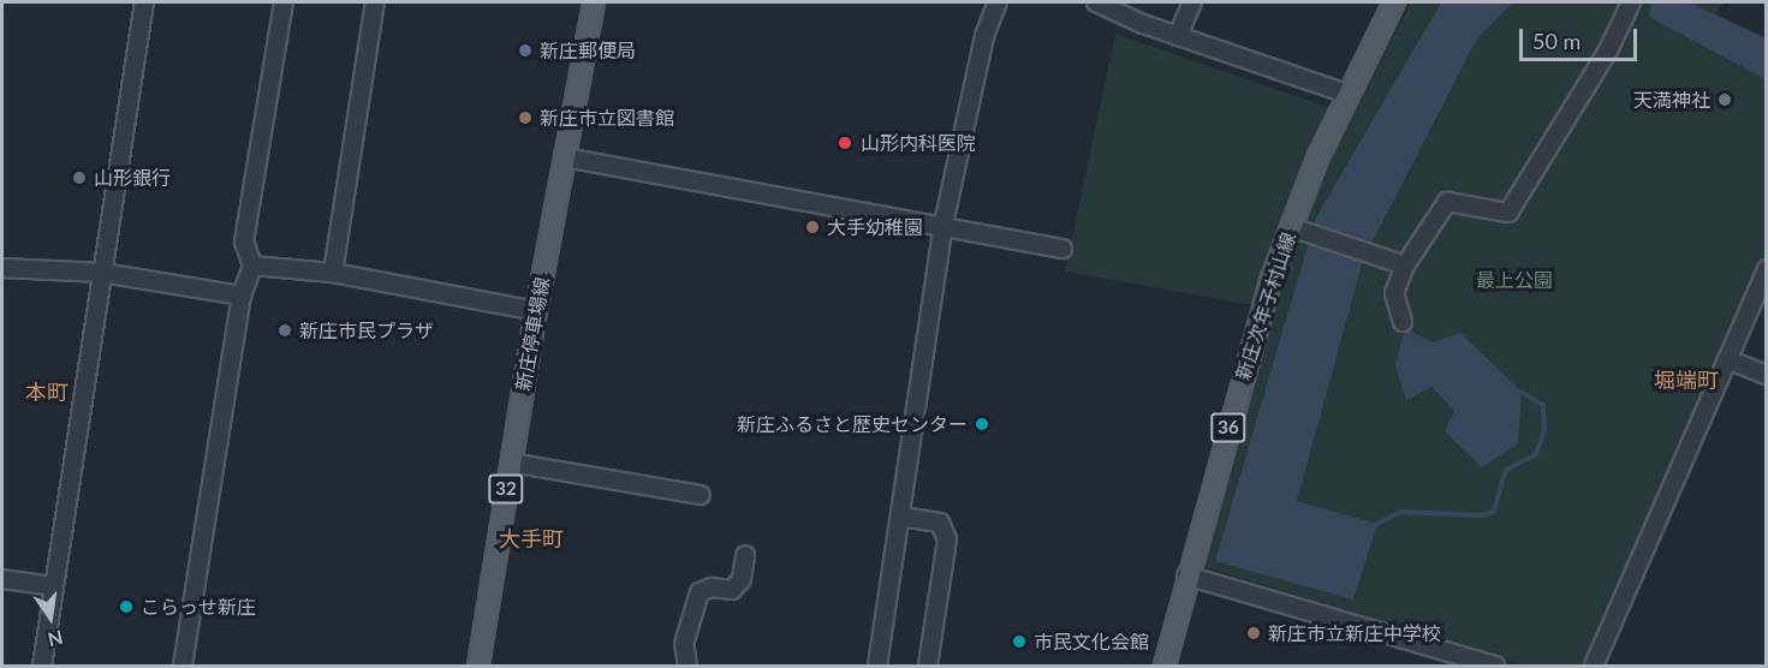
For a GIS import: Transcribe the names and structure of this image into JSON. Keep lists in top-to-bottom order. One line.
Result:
{"streets":{"main road":["新庄次年子村山線","新庄停車場線","36","32"]},"districts":["堀端町","本町","大手町"],"parks":["最上公園"],"places":["新庄郵便局","天満神社","新庄市立図書館","山形内科医院","山形銀行","大手幼稚園","新庄市民プラザ","新庄ふるさと歴史センター","こらっせ新庄","新庄市立新庄中学校","市民文化会館"],"scale_bar":"50 m","north":"bottom"}
